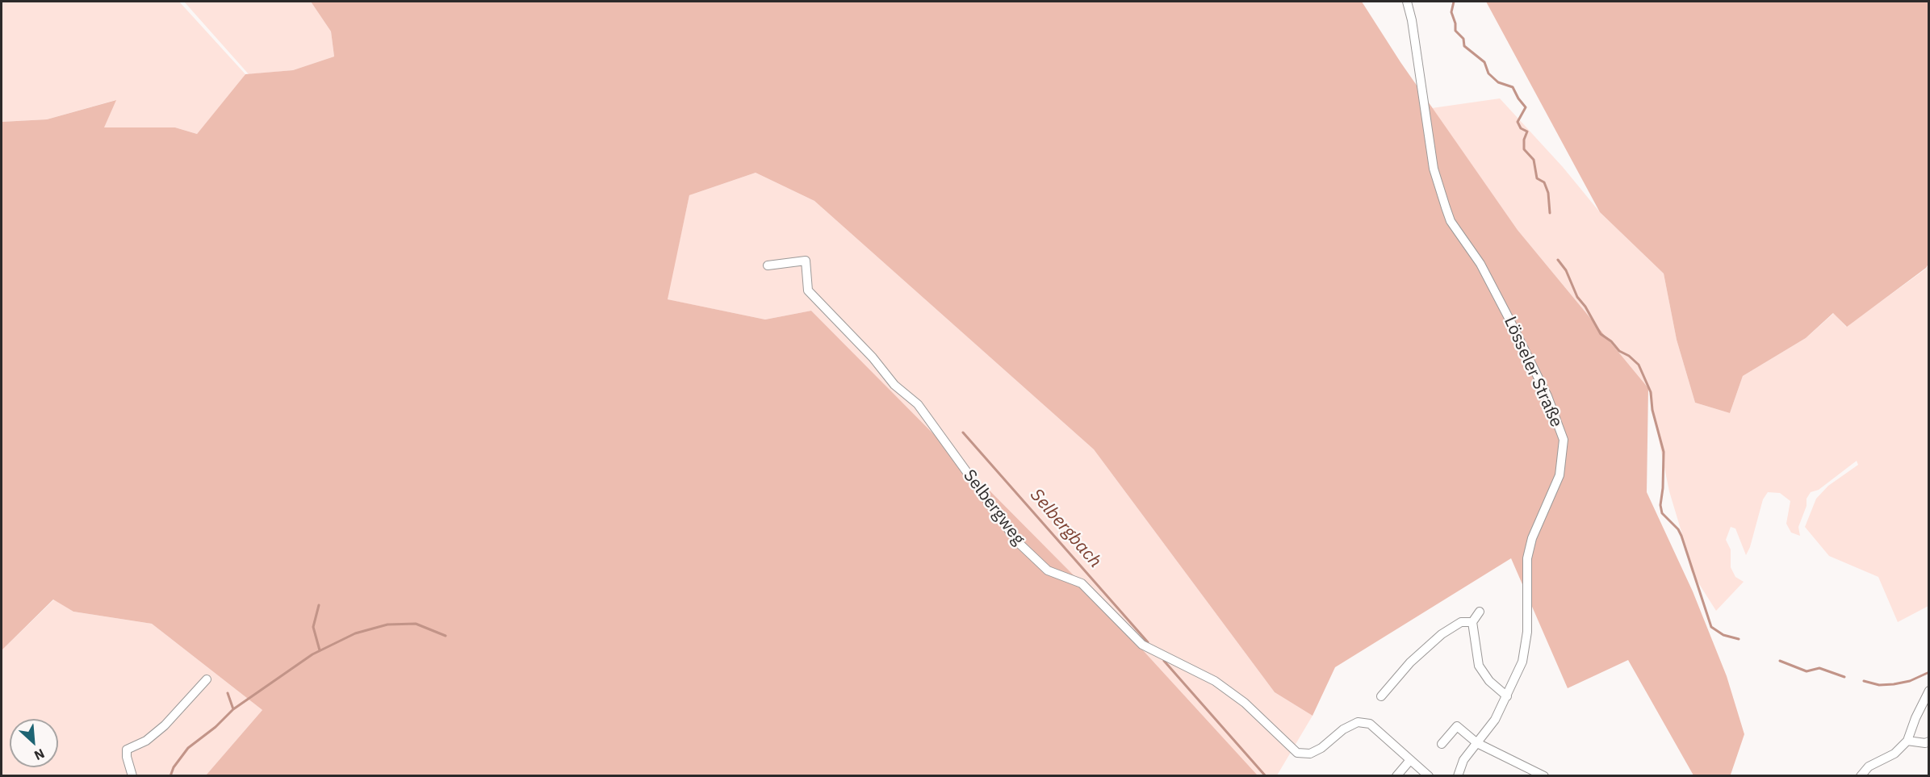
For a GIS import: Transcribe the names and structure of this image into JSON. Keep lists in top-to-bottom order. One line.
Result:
{"streets":{"street":["Lösseler Straße","Selbergweg"]},"water":["Selbergbach"],"north":"bottom right"}
